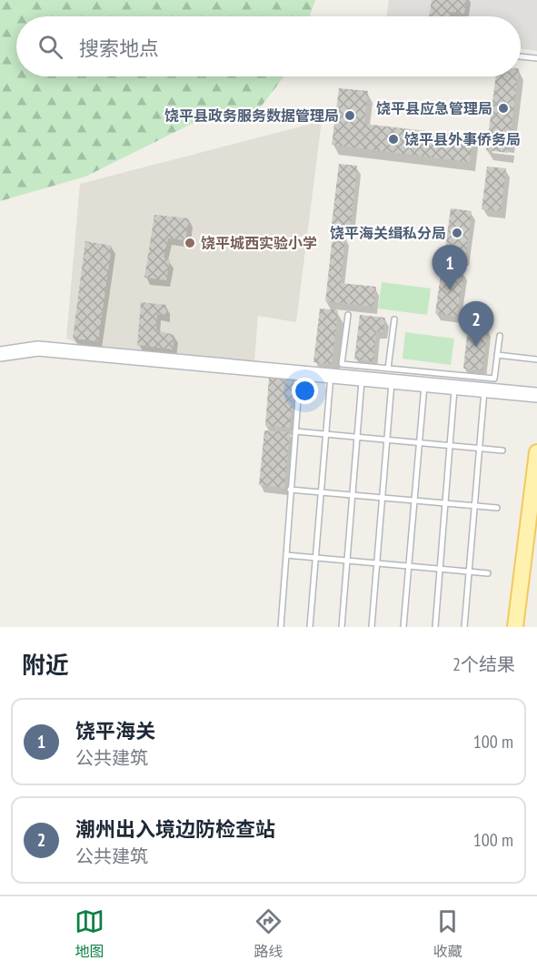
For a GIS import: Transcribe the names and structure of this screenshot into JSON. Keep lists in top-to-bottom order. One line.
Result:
{"places":["饶平县应急管理局","饶平县政务服务数据管理局","饶平县外事侨务局","饶平海关缉私分局","饶平城西实验小学"],"page":{"search":"搜索地点","pins":["1","2"],"heading":["附近","2个结果"],"list":[{"mark":"1","name":"饶平海关","note":"公共建筑","value":"100 m"},{"mark":"2","name":"潮州出入境边防检查站","note":"公共建筑","value":"100 m"}],"nav":["地图","路线","收藏"]}}
